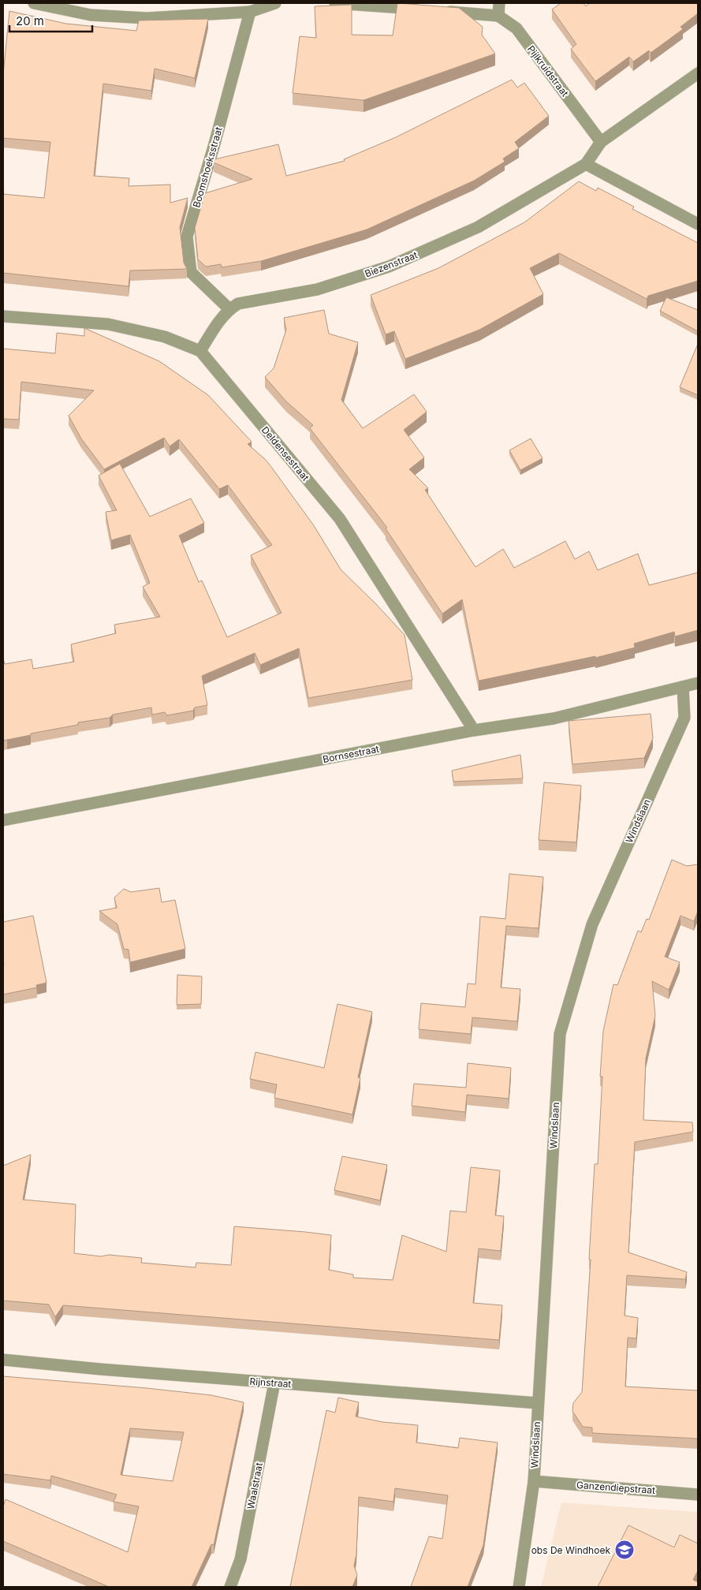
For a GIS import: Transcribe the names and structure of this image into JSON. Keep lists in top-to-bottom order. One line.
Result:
{"streets":{"street":["Pijlkruidstraat","Boomshoeksstraat","Biezenstraat","Deldensestraat","Bornsestraat","Windslaan","Rijnstraat","Waalstraat","Ganzendiepstraat"]},"crossings":[["Pijlkruidstraat","Biezenstraat"],["Boomshoeksstraat","Biezenstraat"],["Deldensestraat","Bornsestraat"],["Bornsestraat","Windslaan"],["Windslaan","Rijnstraat"],["Windslaan","Ganzendiepstraat"],["Rijnstraat","Waalstraat"]],"places":{"school or university":["obs De Windhoek"]},"scale_bar":"20 m"}
